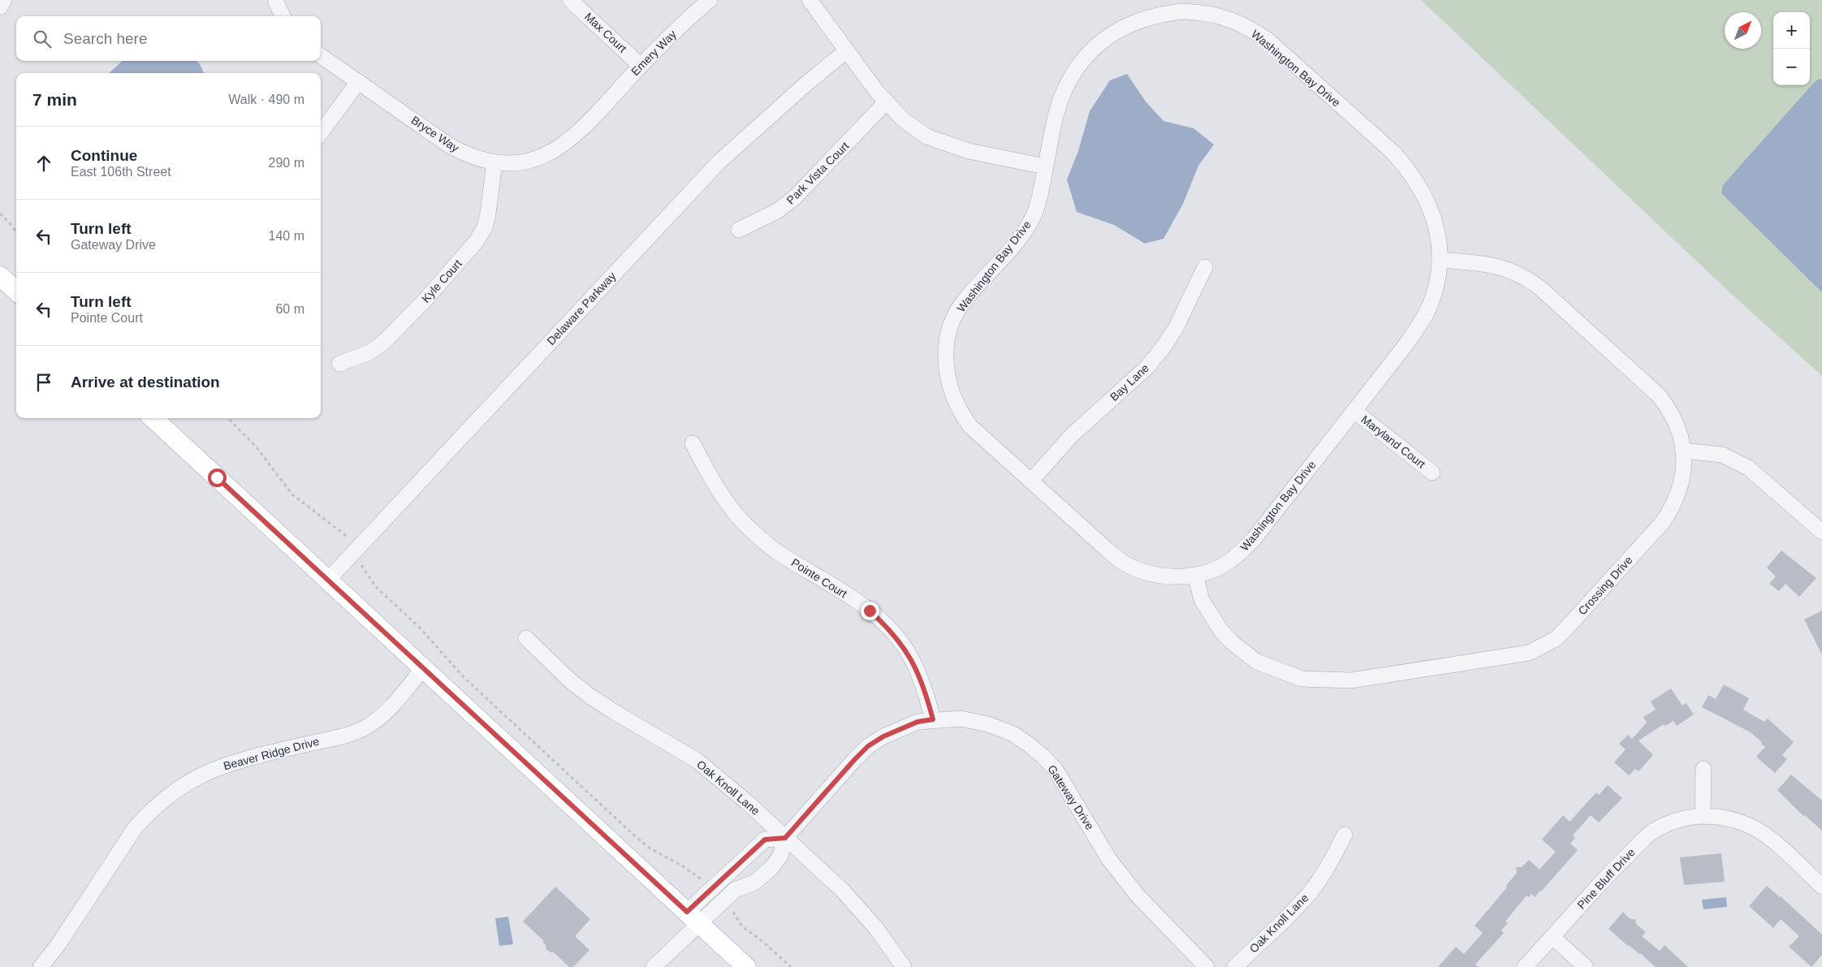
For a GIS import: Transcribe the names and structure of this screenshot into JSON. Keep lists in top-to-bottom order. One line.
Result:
{"streets":{"street":["Max Court","Emery Way","Washington Bay Drive","Bryce Way","Park Vista Court","Kyle Court","Delaware Parkway","Bay Lane","Maryland Court","Pointe Court","Crossing Drive","Beaver Ridge Drive","Oak Knoll Lane","Gateway Drive","Pine Bluff Drive"]},"crossings":[["Max Court","Emery Way"],["Emery Way","Bryce Way"],["Washington Bay Drive","Bay Lane"],["Washington Bay Drive","Maryland Court"],["Washington Bay Drive","Crossing Drive"],["Bryce Way","Kyle Court"],["Pointe Court","Gateway Drive"],["Oak Knoll Lane","Gateway Drive"]],"north":"top right","page":{"map_buttons":["+","−"],"search":"Search here","heading":["7 min","Walk · 490 m"],"list":[["Continue","East 106th Street","290 m"],["Turn left","Gateway Drive","140 m"],["Turn left","Pointe Court","60 m"],"Arrive at destination"]}}
